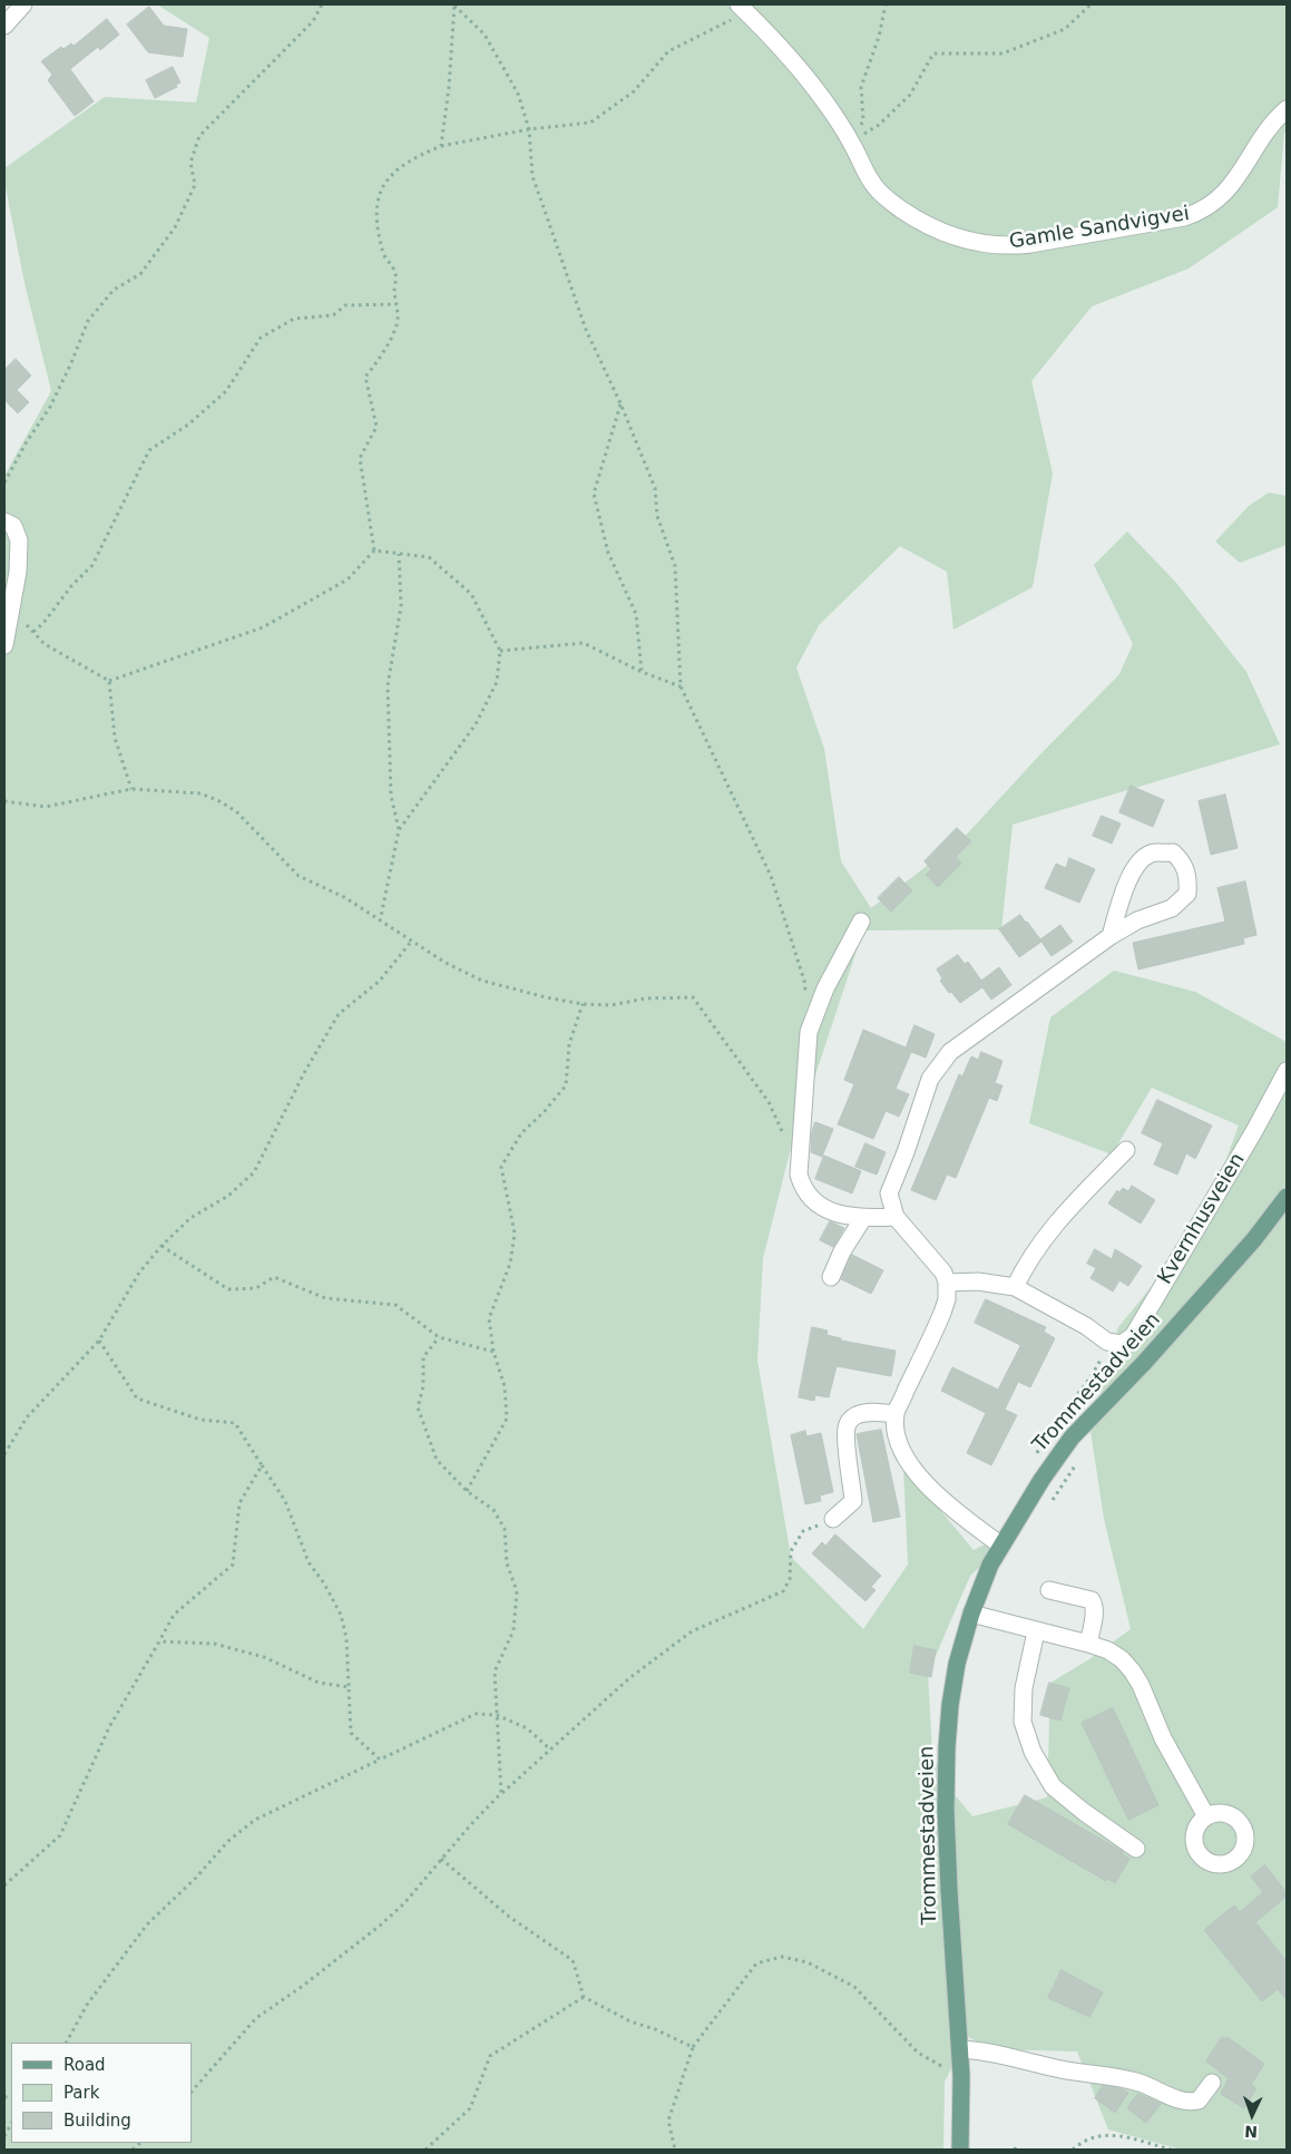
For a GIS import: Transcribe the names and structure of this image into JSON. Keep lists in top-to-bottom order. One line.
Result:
{"streets":{"main road":["Trommestadveien"],"street":["Gamle Sandvigvei","Kvernhusveien"]},"legend":["Road","Park","Building"],"north":"bottom"}
